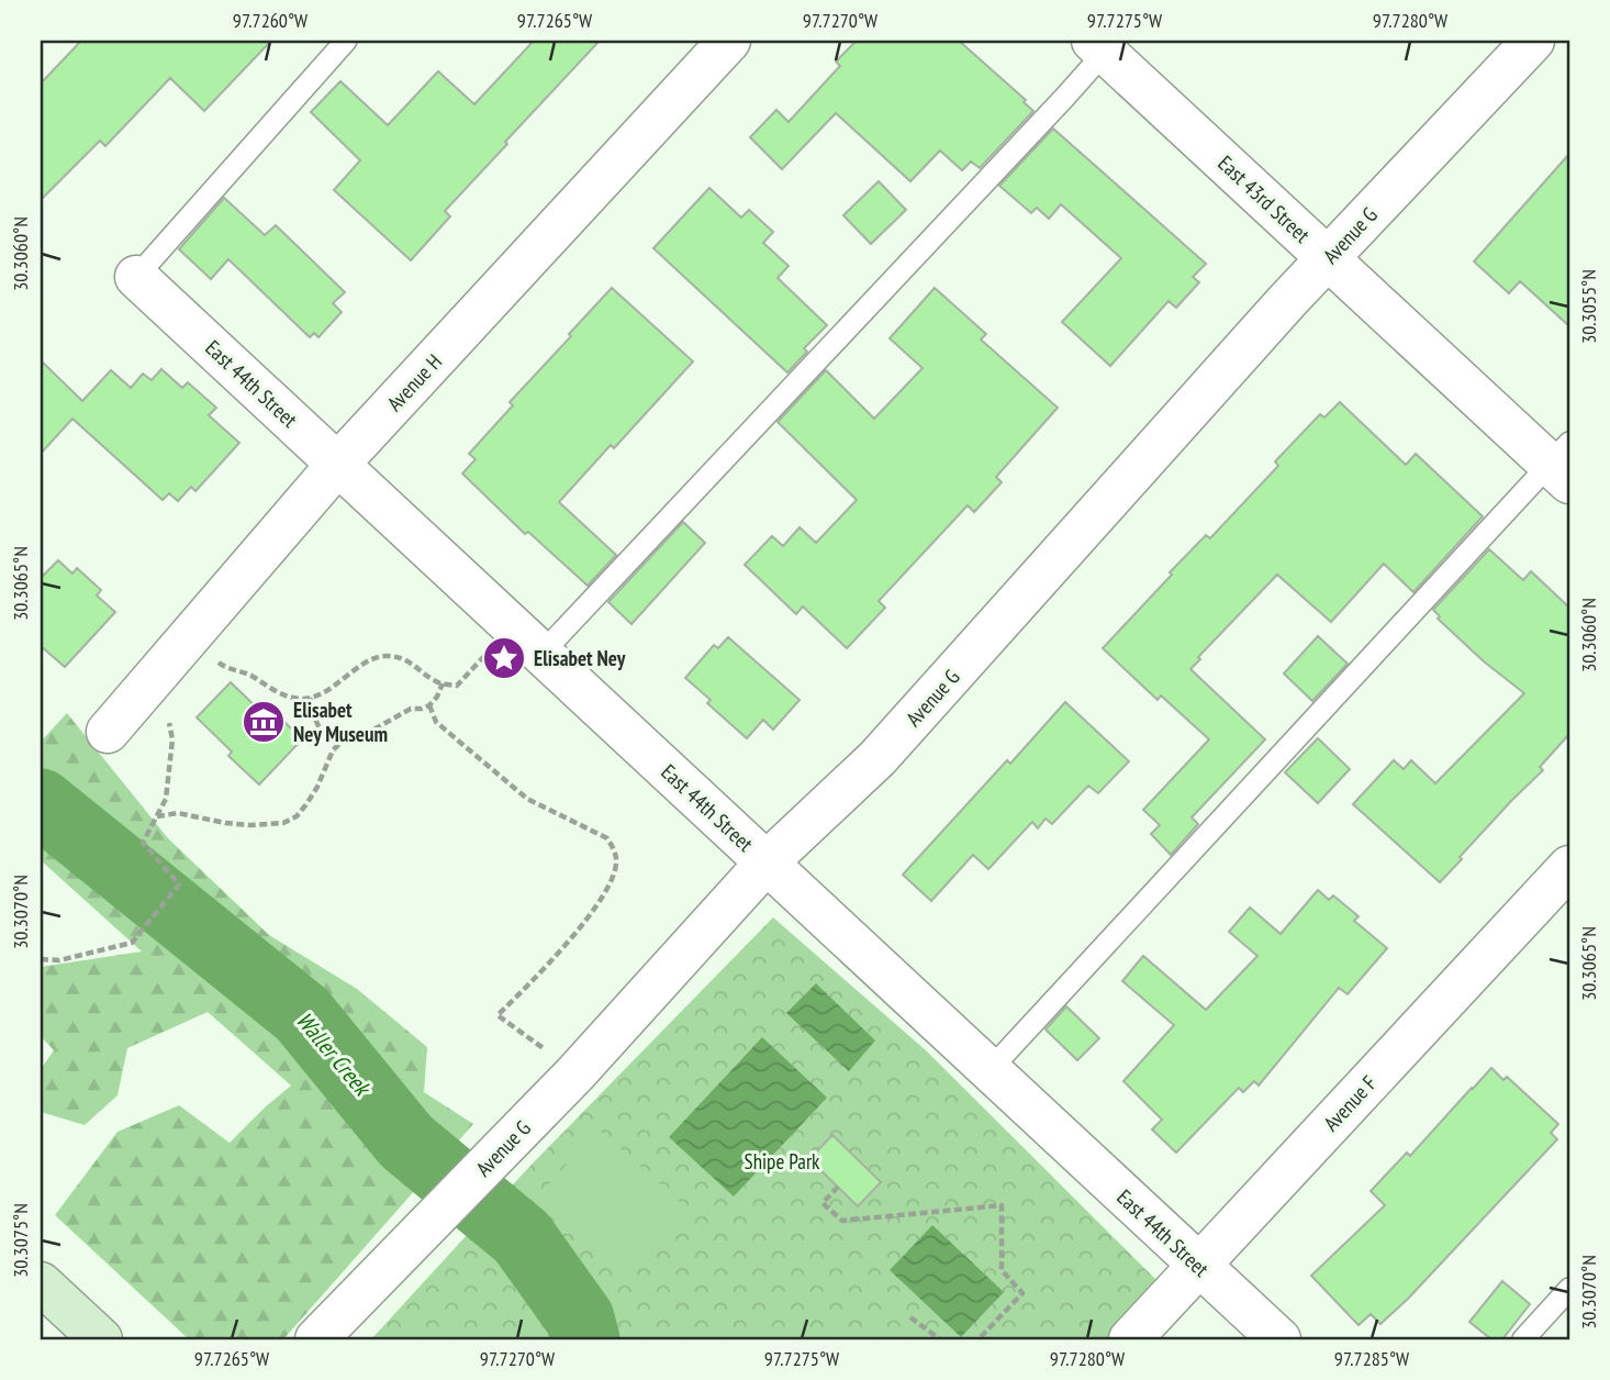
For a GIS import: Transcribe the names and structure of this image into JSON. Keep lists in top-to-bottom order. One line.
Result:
{"streets":{"street":["East 43rd Street","Avenue G","Avenue H","East 44th Street","Avenue F"]},"crossings":[["East 43rd Street","Avenue G"],["Avenue G","East 44th Street"],["Avenue H","East 44th Street"],["East 44th Street","Avenue F"]],"water":["Waller Creek"],"parks":["Shipe Park"],"places":{"place":["Elisabet Ney"],"museum":["Elisabet Ney Museum"]},"coordinates":["97.7260°W","97.7265°W","97.7270°W","97.7275°W","97.7280°W","30.3060°N","30.3055°N","30.3065°N","30.3070°N","30.3075°N","97.7285°W"]}
